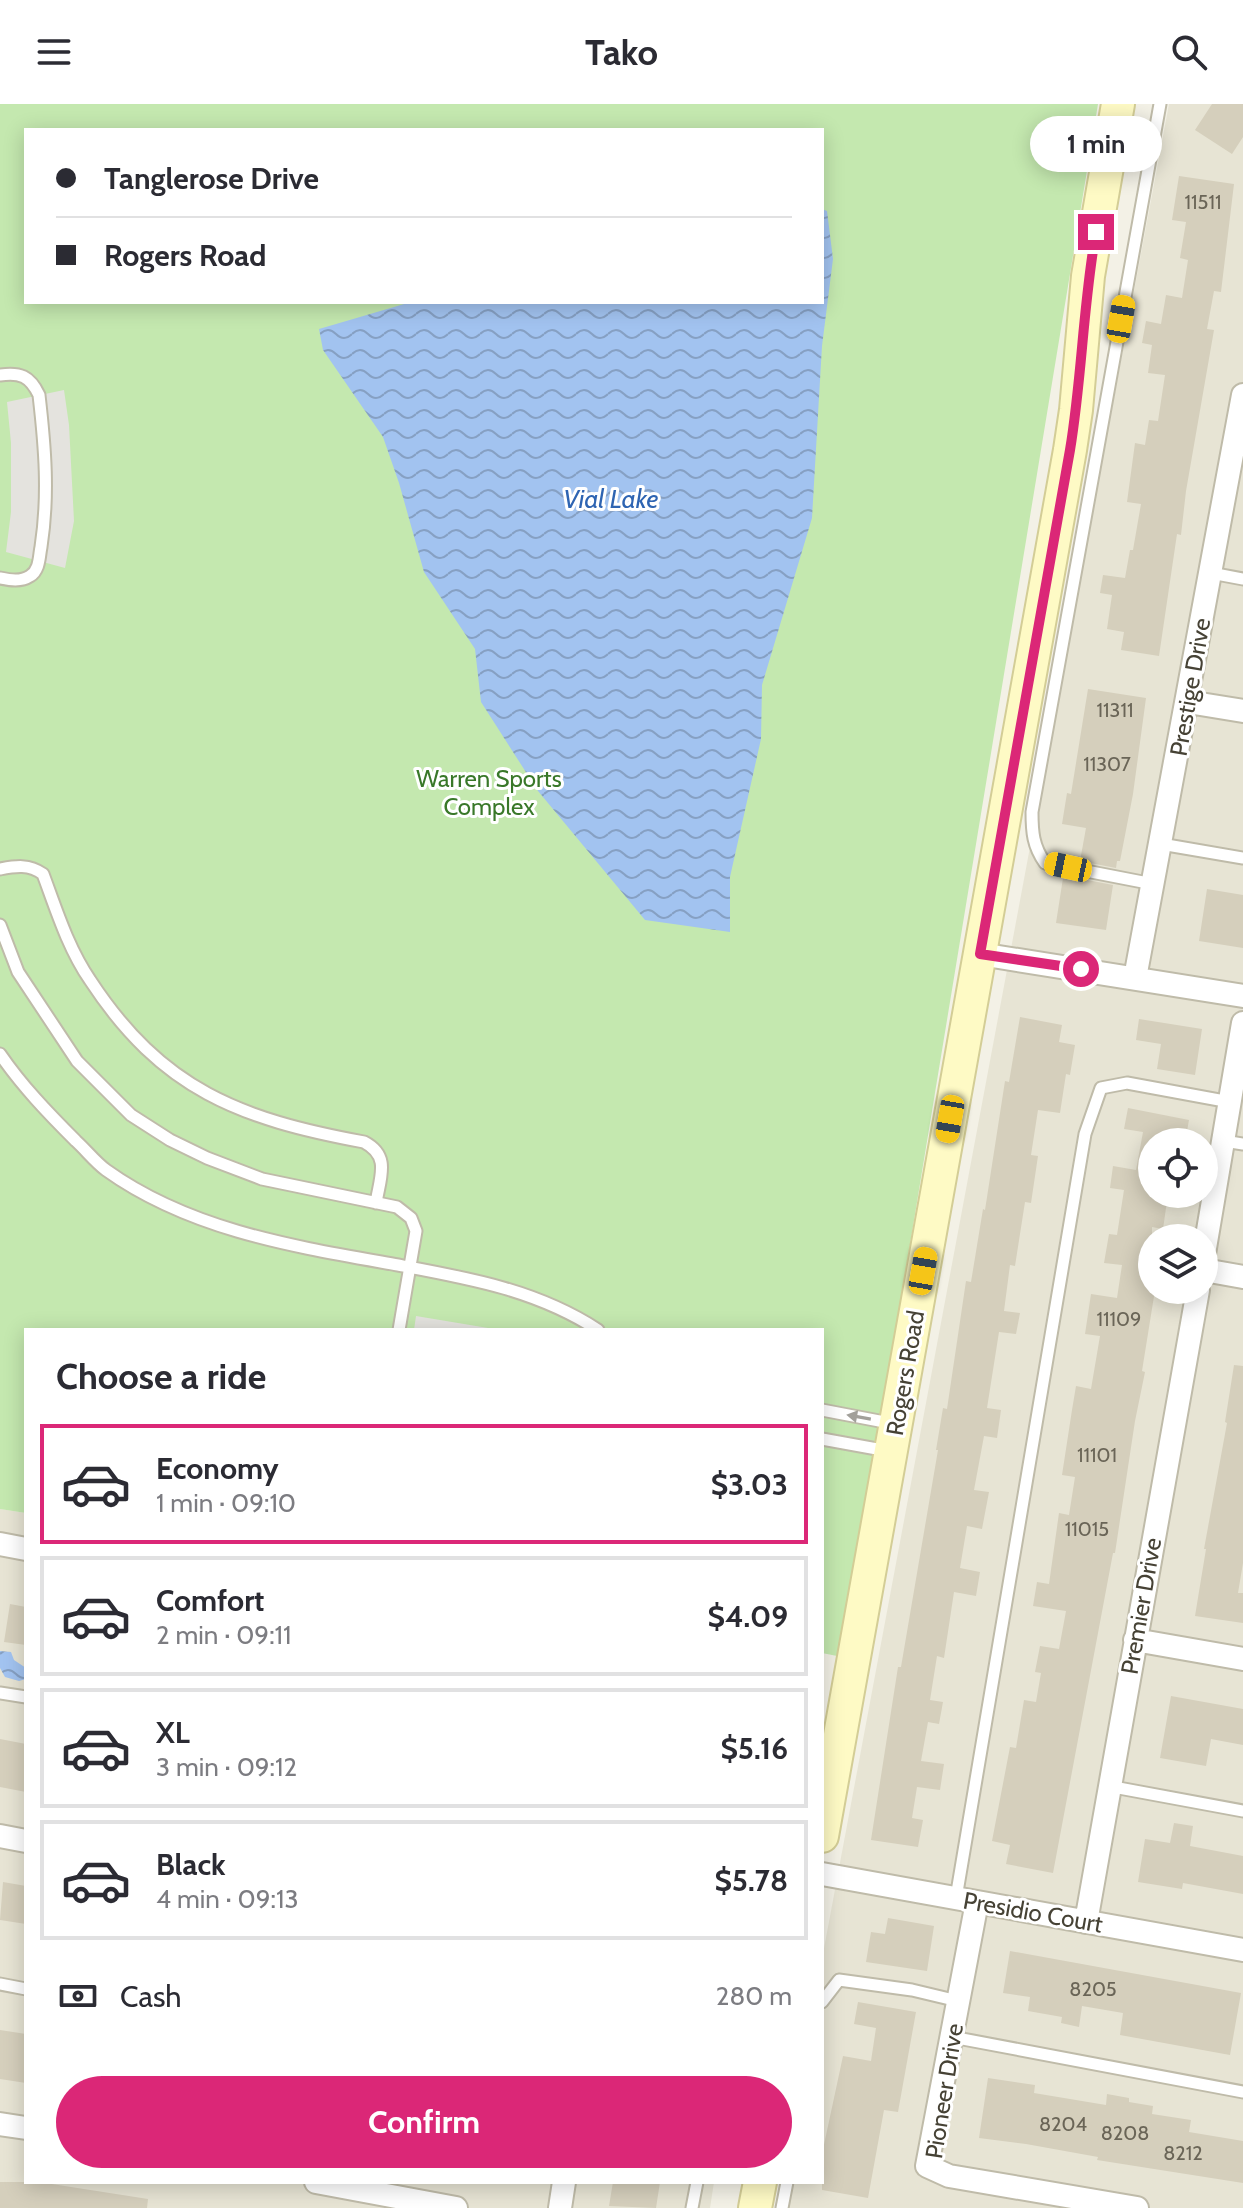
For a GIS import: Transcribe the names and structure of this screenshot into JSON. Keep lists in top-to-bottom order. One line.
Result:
{"streets":{"street":["Prestige Drive","Rogers Road","Premier Drive","Presidio Court","Pioneer Drive"]},"crossings":[["Premier Drive","Presidio Court"],["Presidio Court","Pioneer Drive"]],"water":["Vial Lake"],"parks":["Warren Sports Complex"],"house_numbers":["11511","11311","11307","11109","11101","11015","8205","8204","8208","8212"],"page":{"header":"Tako","bubble":"1 min","banner":["Tanglerose Drive","Rogers Road"],"heading":"Choose a ride","list":[{"name":"Economy","note":"1 min · 09:10","value":"$3.03"},{"name":"Comfort","note":"2 min · 09:11","value":"$4.09"},{"name":"XL","note":"3 min · 09:12","value":"$5.16"},{"name":"Black","note":"4 min · 09:13","value":"$5.78"}],"pay":["Cash","280 m"],"buttons":"Confirm"}}
